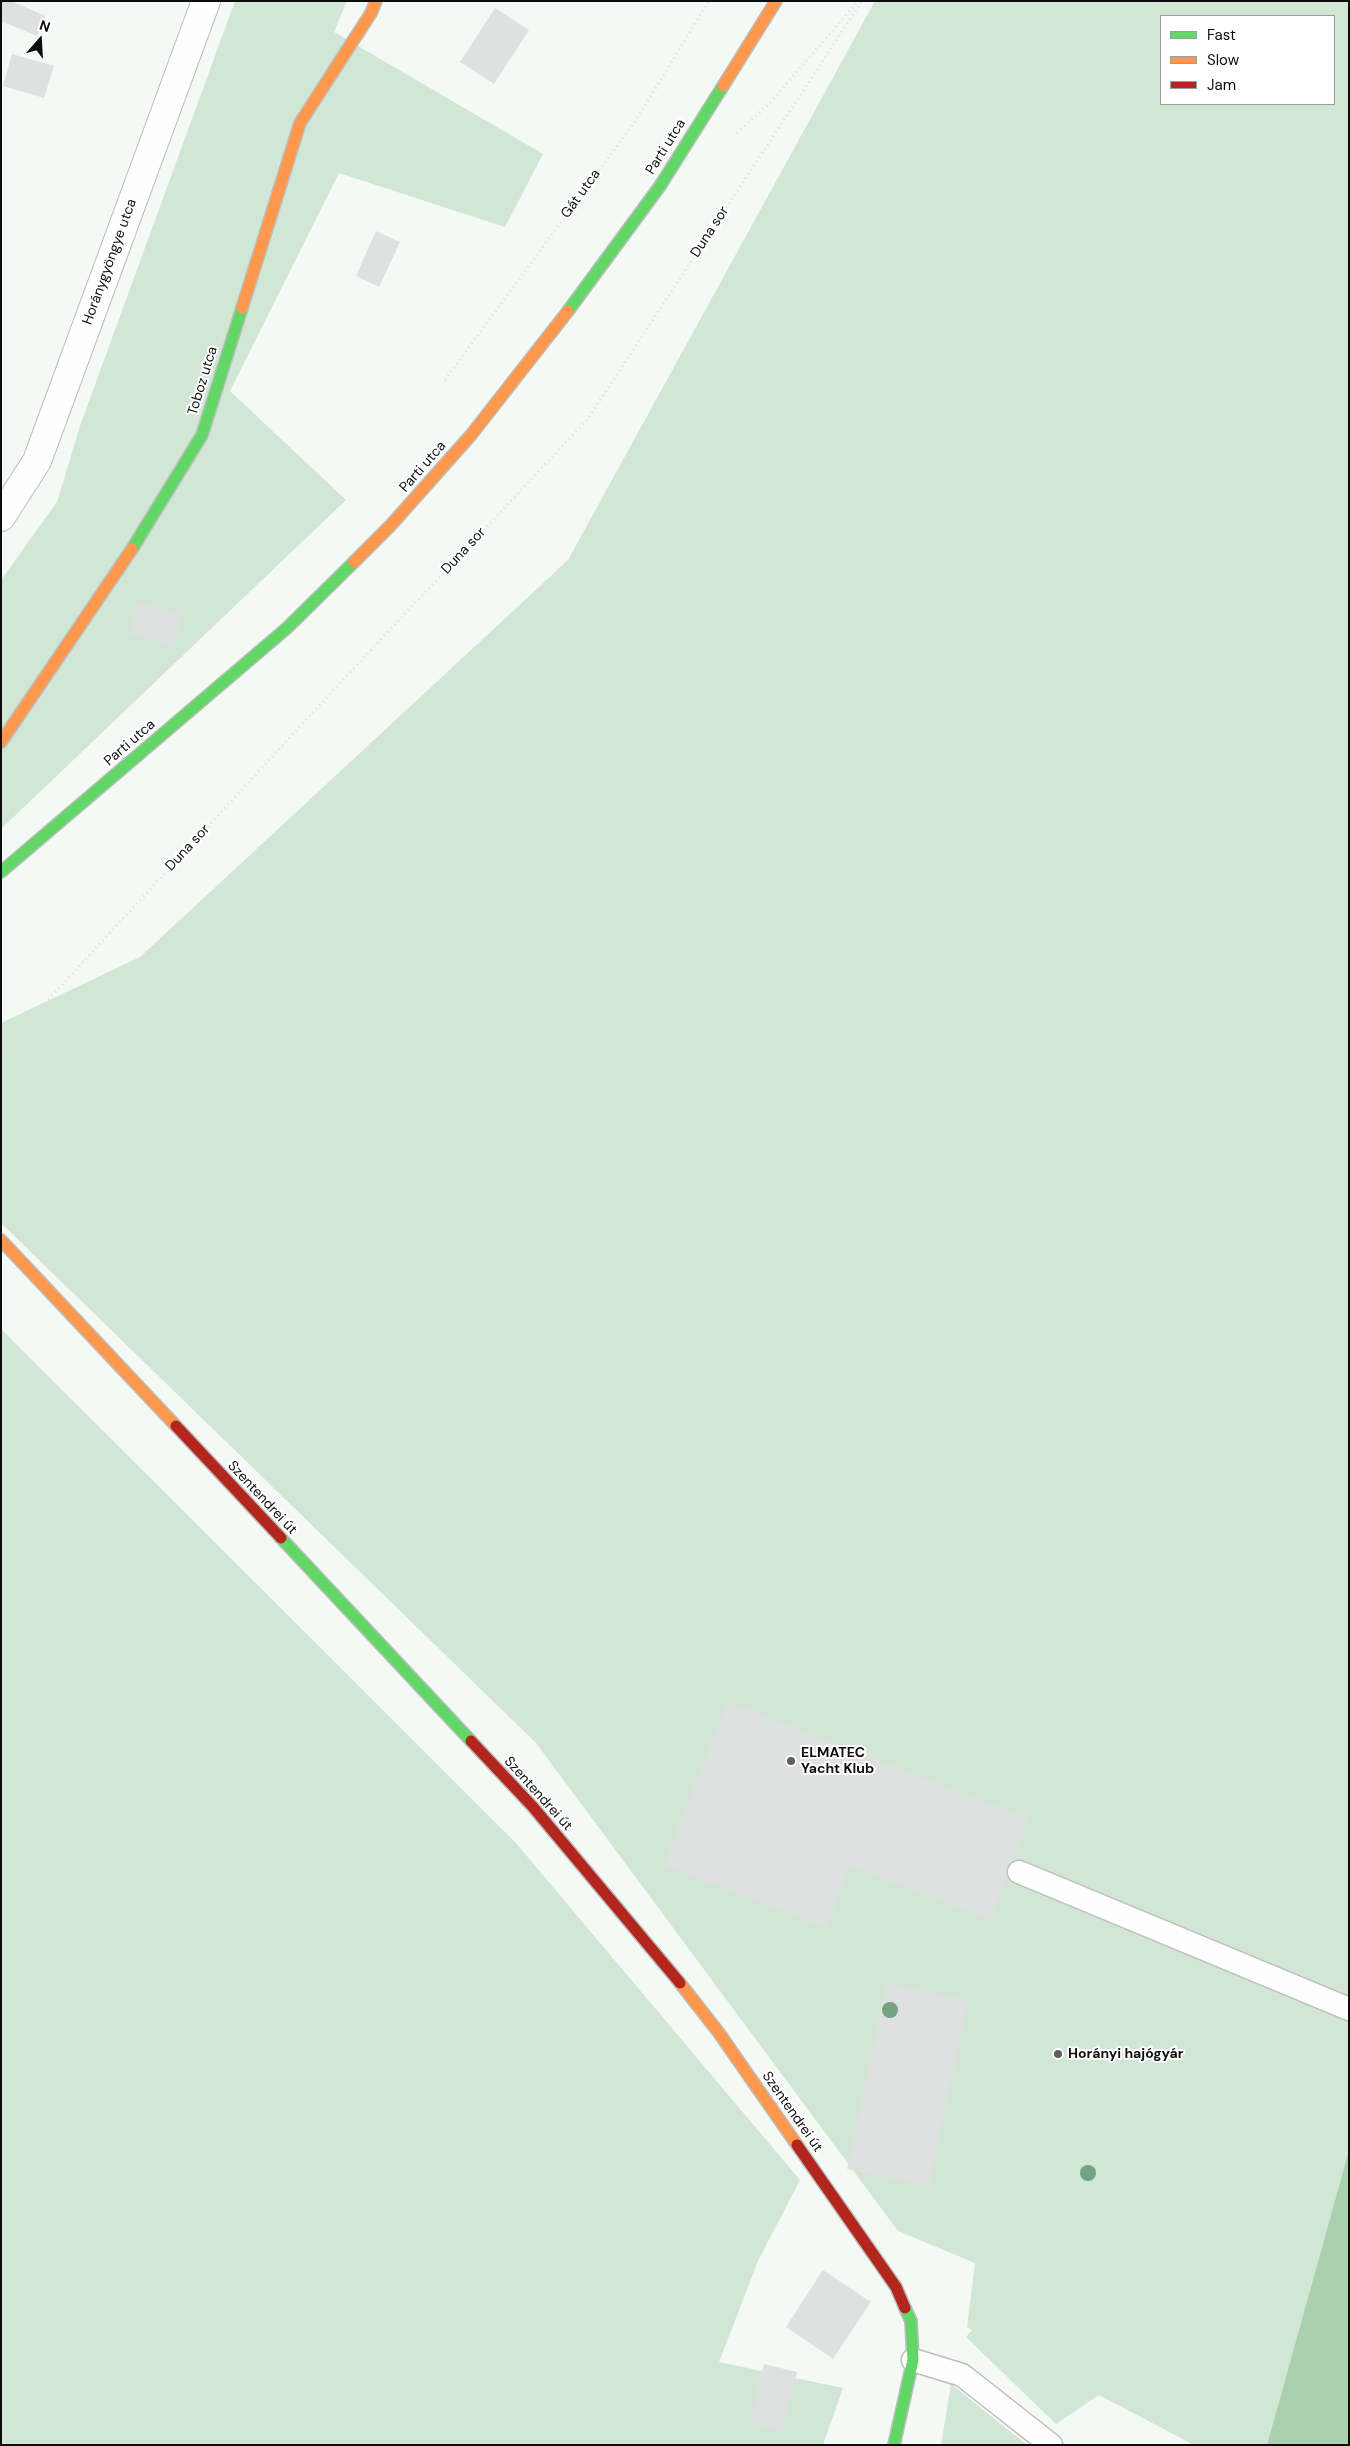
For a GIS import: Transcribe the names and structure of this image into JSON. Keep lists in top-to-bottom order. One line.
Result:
{"streets":{"street":["Parti utca","Horánygyöngye utca","Toboz utca","Szentendrei út"],"path":["Gát utca","Duna sor"]},"places":["ELMATEC Yacht Klub","Horányi hajógyár"],"legend":["Fast","Slow","Jam"],"north":"top"}
